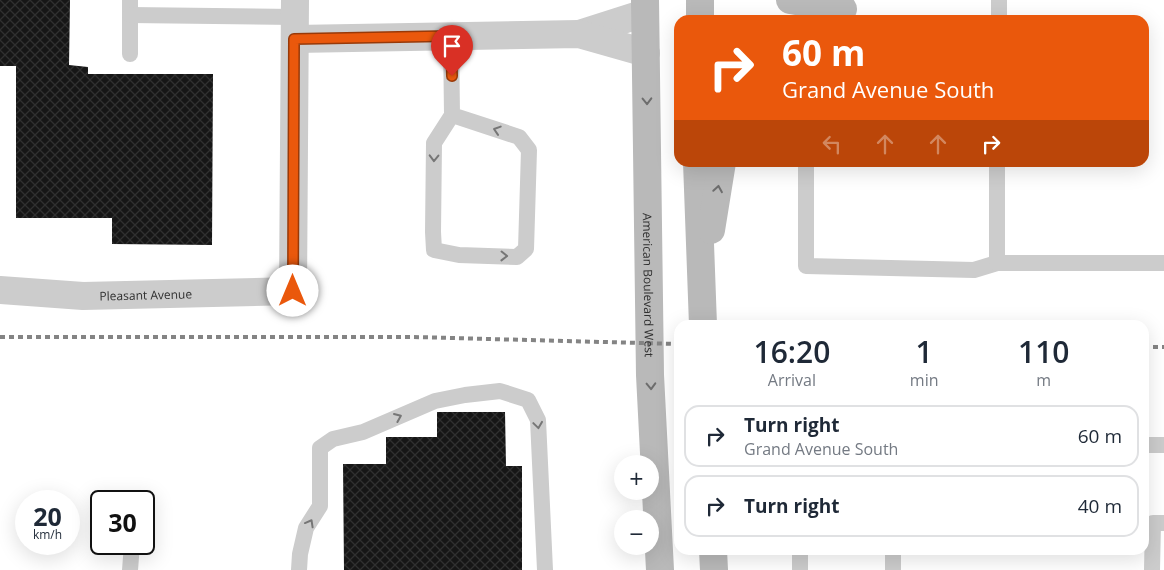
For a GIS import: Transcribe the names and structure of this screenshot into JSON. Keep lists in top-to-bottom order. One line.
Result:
{"streets":{"main road":["American Boulevard West"],"street":["Pleasant Avenue"]},"page":{"turn":["60 m","Grand Avenue South"],"eta":["16:20","Arrival","1","min","110","m"],"list":[{"name":"Turn right","note":"Grand Avenue South","value":"60 m"},{"name":"Turn right","value":"40 m"}],"map_buttons":["+","−"],"speed":"20 km/h","limit":"30"}}
